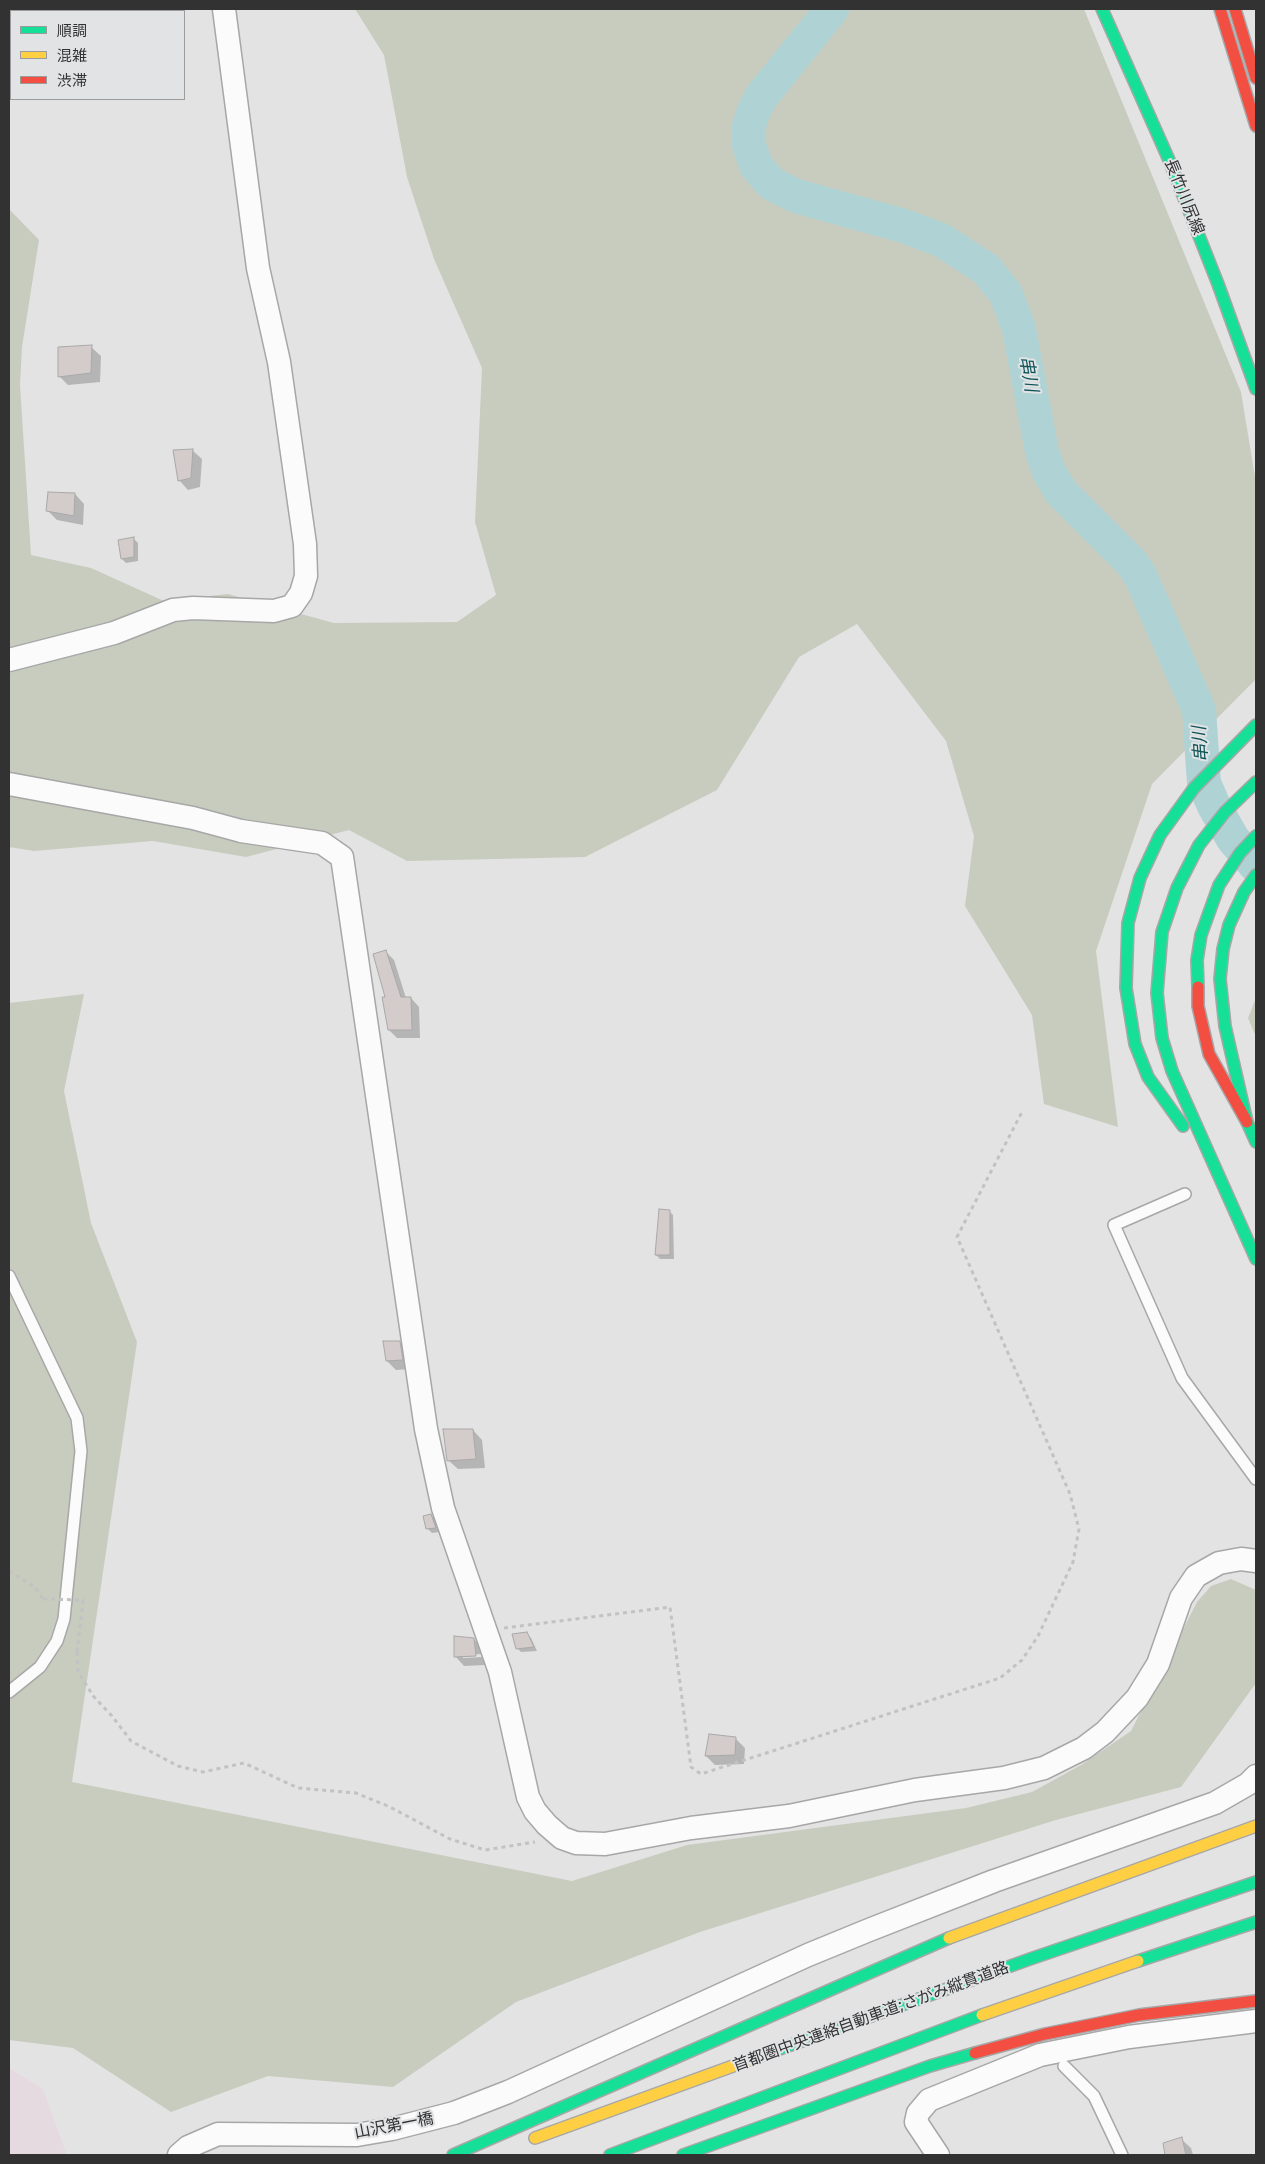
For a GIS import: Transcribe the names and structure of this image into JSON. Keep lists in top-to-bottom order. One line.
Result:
{"streets":{"main road":["長竹川尻線","首都圏中央連絡自動車道;さがみ縦貫道路"],"street":["山沢第一橋"]},"water":["串川"],"legend":["順調","混雑","渋滞"]}
